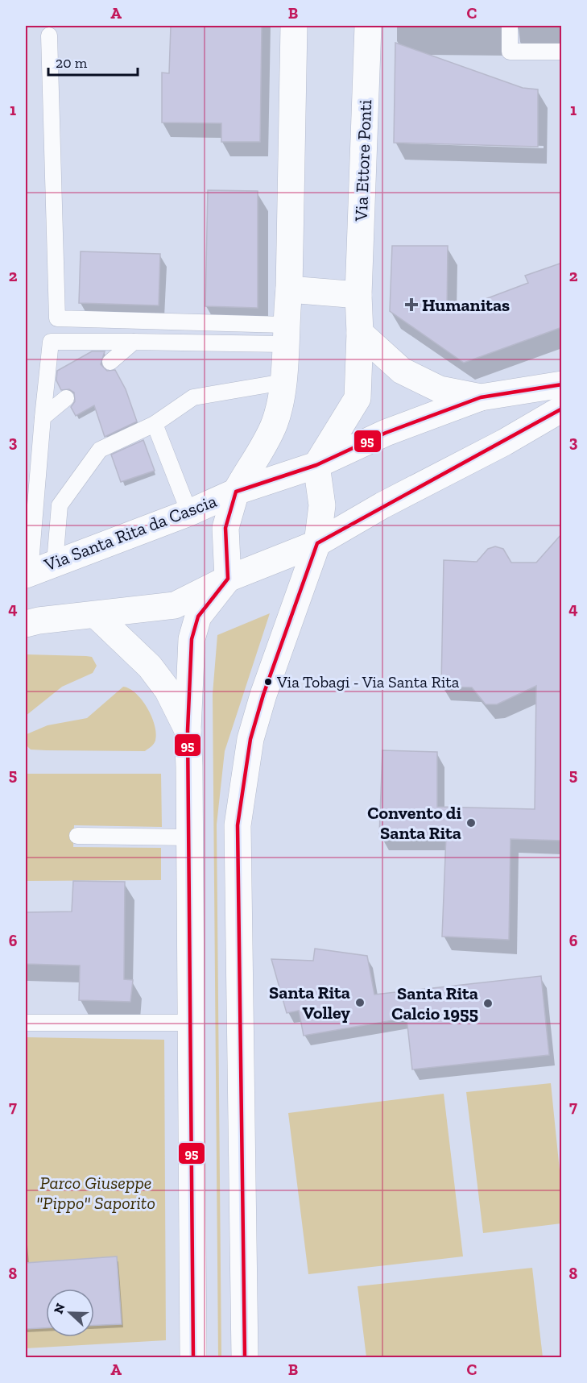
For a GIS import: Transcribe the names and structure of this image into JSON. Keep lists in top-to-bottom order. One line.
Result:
{"streets":{"street":["Via Ettore Ponti","Via Santa Rita da Cascia"]},"crossings":[["Via Ettore Ponti","Via Santa Rita da Cascia"]],"parks":["Parco Giuseppe \"Pippo\" Saporito"],"places":{"health":["Humanitas"],"other":["Via Tobagi - Via Santa Rita","Convento di Santa Rita","Santa Rita Volley","Santa Rita Calcio 1955"]},"lines":["transit line 95"],"scale_bar":"20 m","north":"left","grid":{"columns":["A","B","C"],"rows":["1","2","3","4","5","6","7","8"]}}
